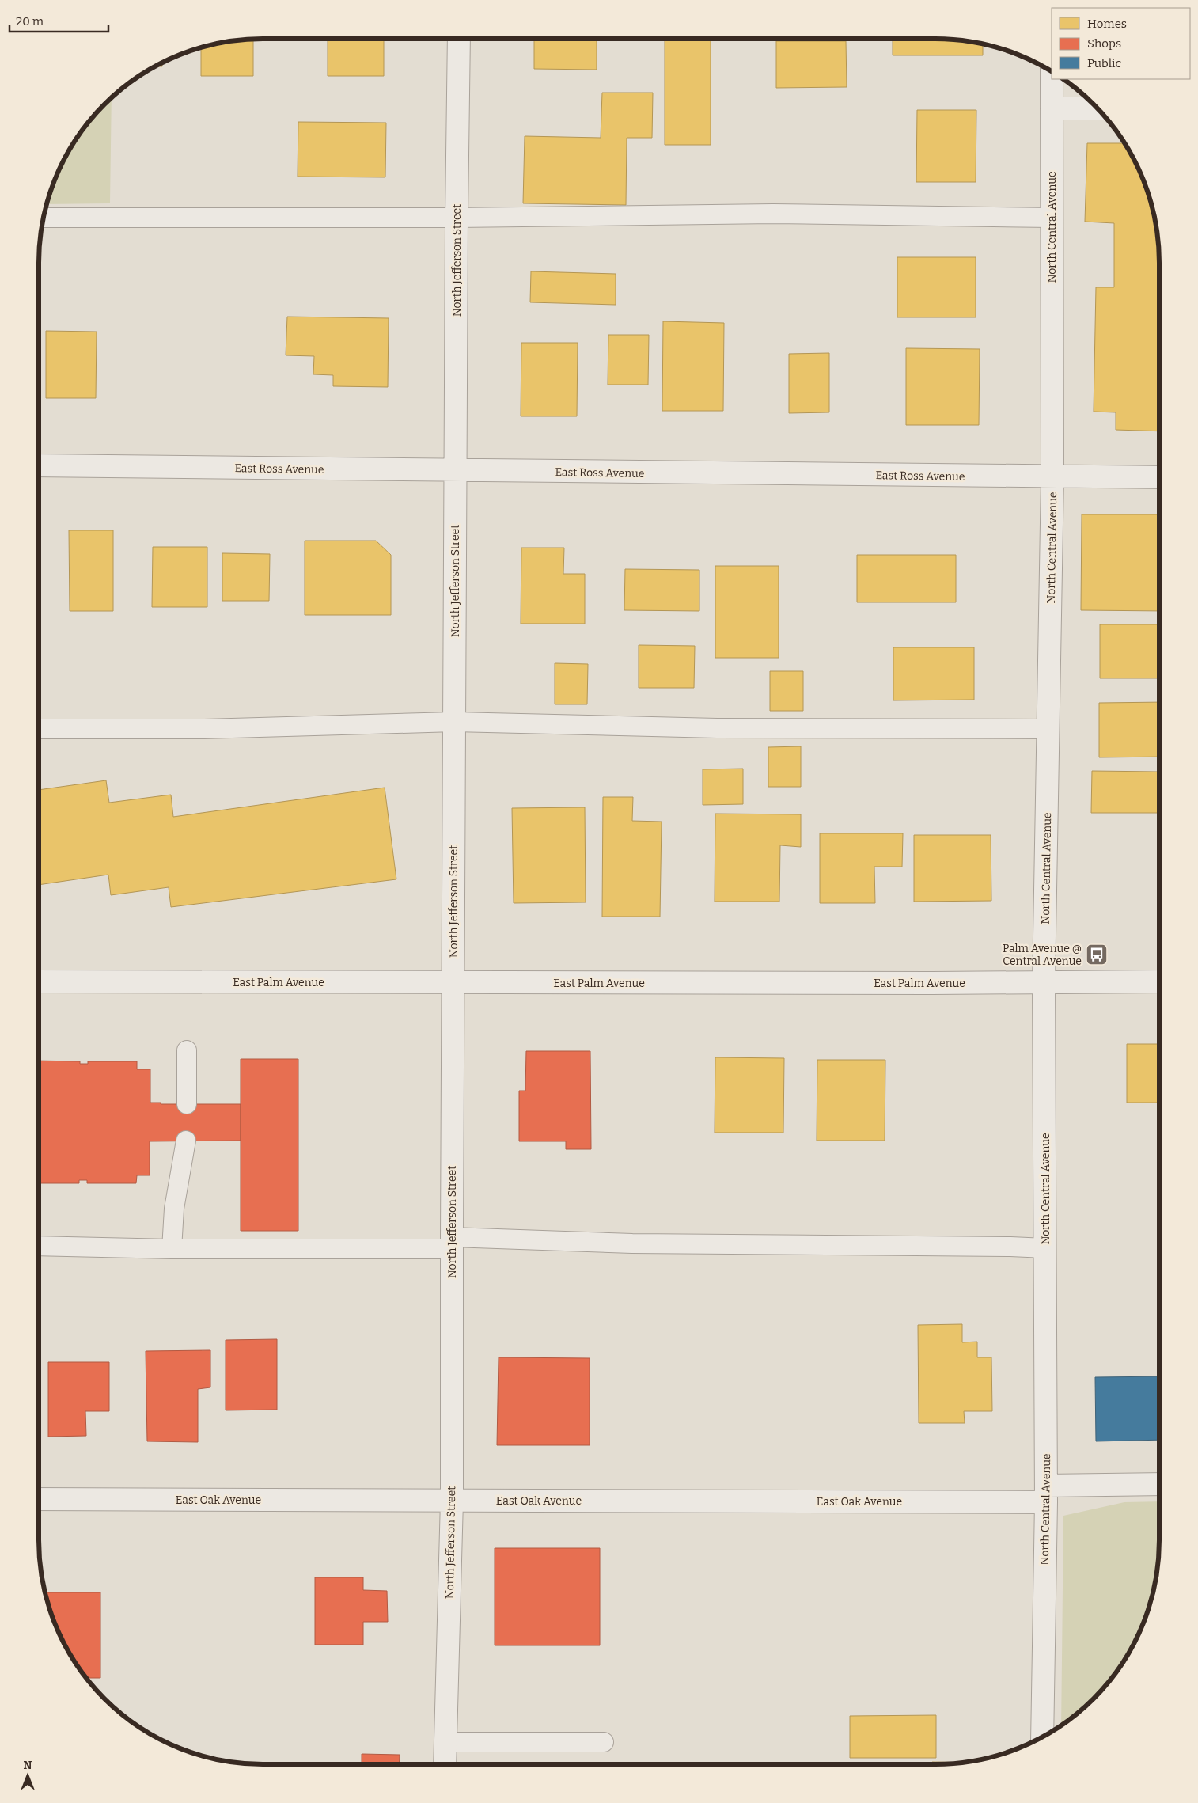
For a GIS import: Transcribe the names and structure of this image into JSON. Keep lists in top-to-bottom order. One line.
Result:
{"streets":{"street":["North Central Avenue","North Jefferson Street","East Ross Avenue","East Palm Avenue","East Oak Avenue"]},"crossings":[["North Central Avenue","East Ross Avenue"],["North Central Avenue","East Palm Avenue"],["North Central Avenue","East Oak Avenue"],["North Jefferson Street","East Ross Avenue"],["North Jefferson Street","East Palm Avenue"],["North Jefferson Street","East Oak Avenue"]],"places":{"bus stop":["Palm Avenue @ Central Avenue"]},"legend":["Homes","Shops","Public"],"scale_bar":"20 m","north":"top"}
